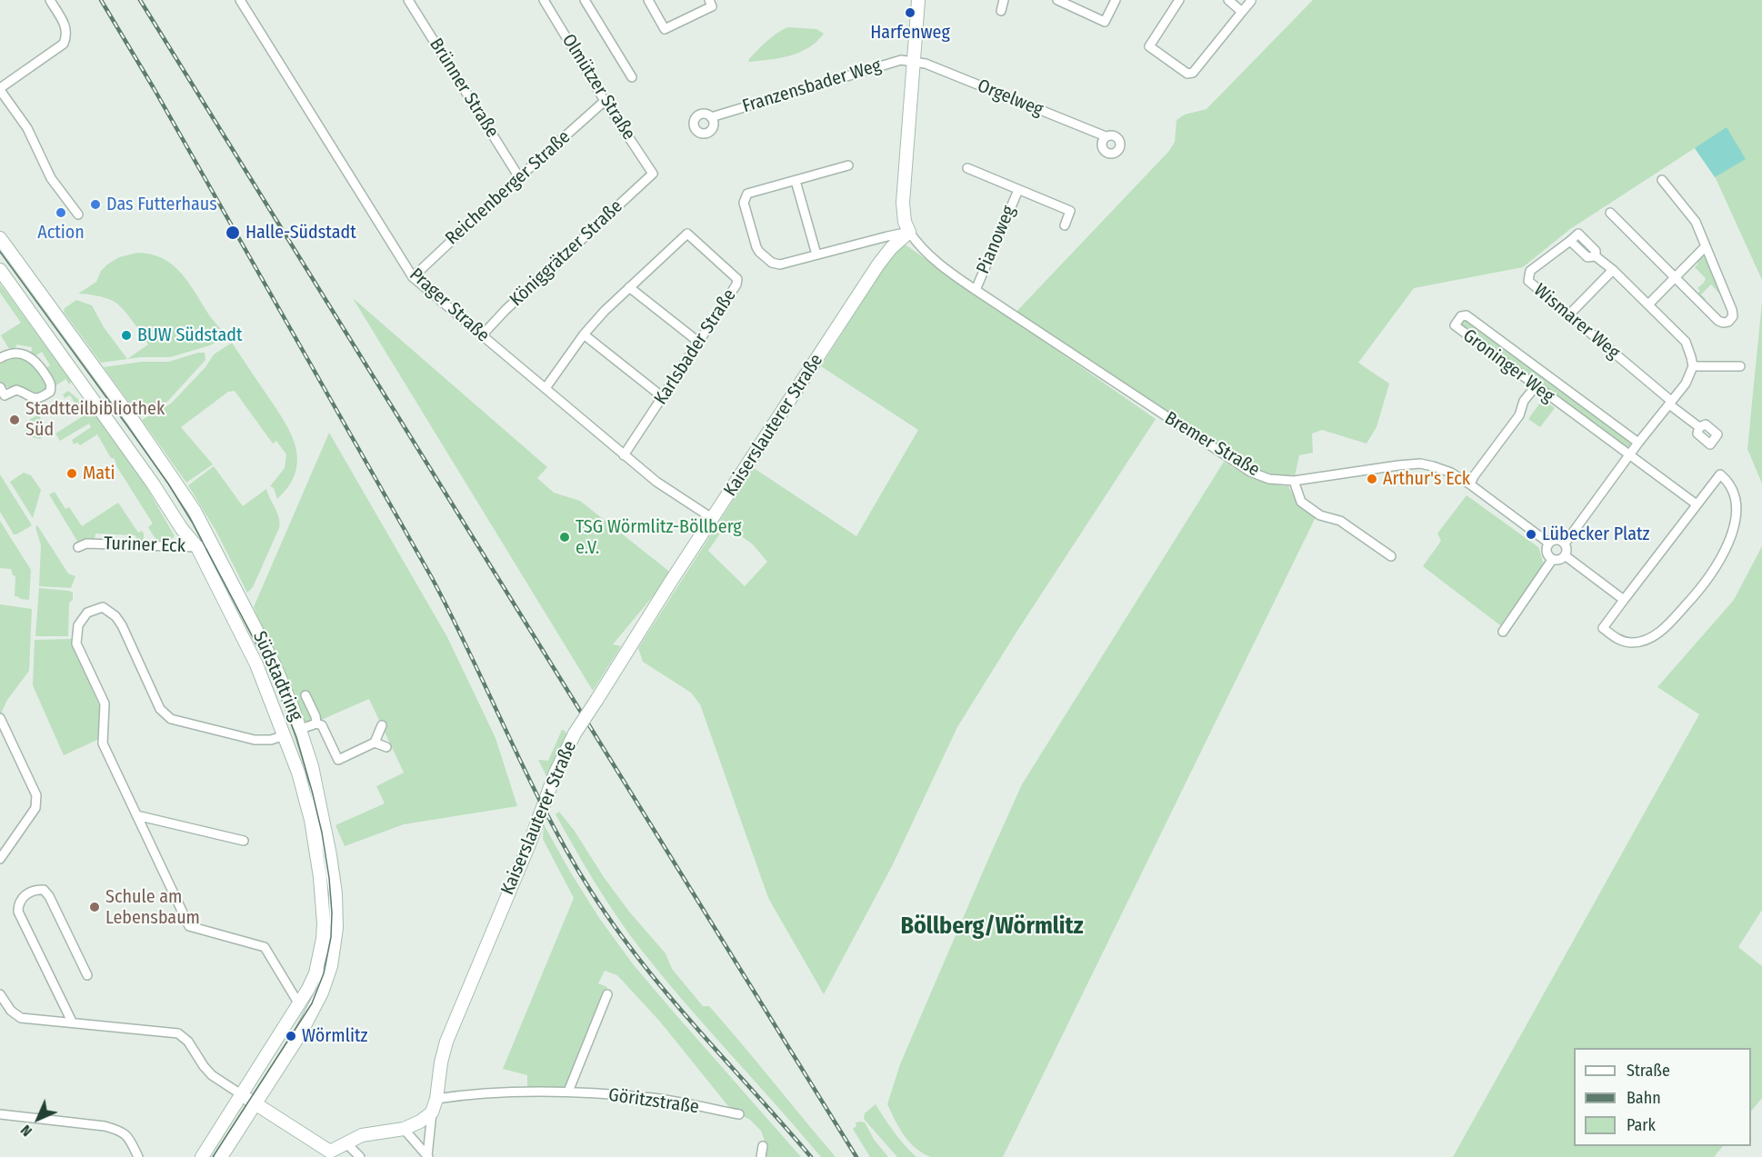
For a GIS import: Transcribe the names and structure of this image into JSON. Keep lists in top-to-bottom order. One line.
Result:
{"streets":{"street":["Franzensbader Weg","Olmützer Straße","Brünner Straße","Orgelweg","Reichenberger Straße","Pianoweg","Königgrätzer Straße","Prager Straße","Wismarer Weg","Karlsbader Straße","Groninger Weg","Kaiserslauterer Straße","Bremer Straße","Turiner Eck","Südstadtring","Göritzstraße"]},"crossings":[["Franzensbader Weg","Orgelweg"],["Olmützer Straße","Reichenberger Straße"],["Olmützer Straße","Königgrätzer Straße"],["Brünner Straße","Reichenberger Straße"],["Reichenberger Straße","Prager Straße"],["Pianoweg","Bremer Straße"],["Königgrätzer Straße","Prager Straße"],["Prager Straße","Karlsbader Straße"],["Prager Straße","Kaiserslauterer Straße"],["Kaiserslauterer Straße","Bremer Straße"],["Kaiserslauterer Straße","Göritzstraße"],["Turiner Eck","Südstadtring"]],"districts":["Böllberg/Wörmlitz"],"places":["Harfenweg","Das Futterhaus","Action","Halle-Südstadt","BUW Südstadt","Stadtteilbibliothek Süd","Mati","Arthur's Eck","Lübecker Platz","TSG Wörmlitz-Böllberg e.V.","Schule am Lebensbaum","Wörmlitz"],"legend":["Straße","Bahn","Park"],"north":"bottom left"}
